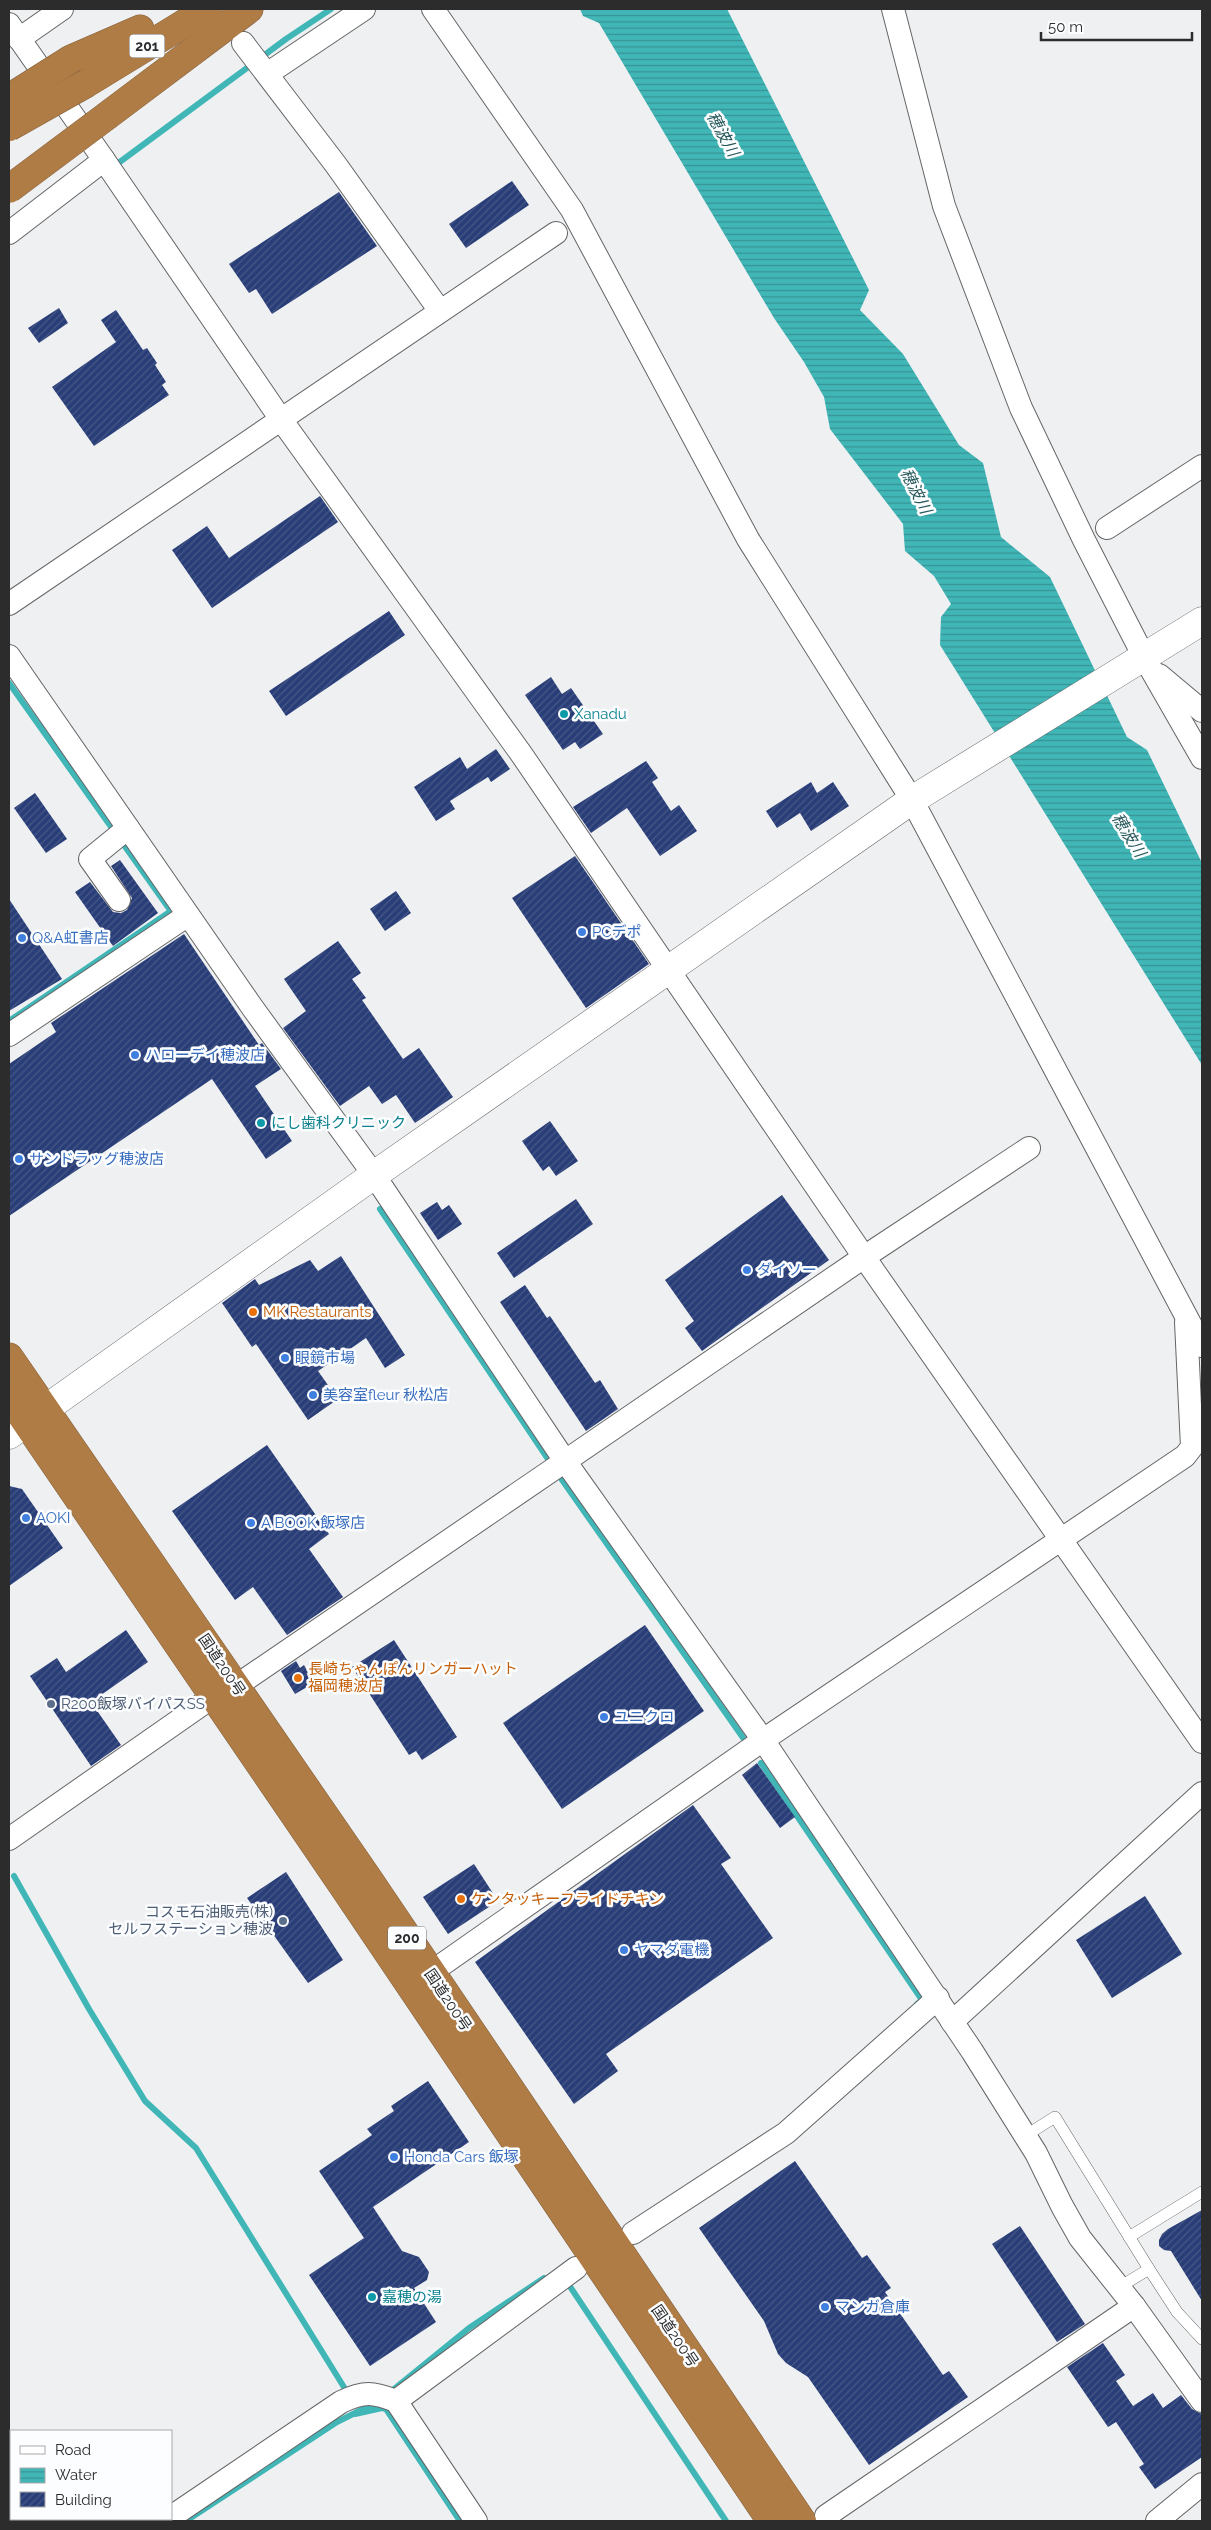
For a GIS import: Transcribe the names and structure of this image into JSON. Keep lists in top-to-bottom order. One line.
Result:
{"streets":{"highway":["201","国道200号","200"]},"water":["穂波川"],"places":["Xanadu","PCデポ","Q&A虹書店","ハローデイ穂波店","にし歯科クリニック","サンドラッグ穂波店","ダイソー","MK Restaurants","眼鏡市場","美容室fleur 秋松店","AOKI","A BOOK 飯塚店","長崎ちゃんぽんリンガーハット 福岡穂波店","R200飯塚バイパスSS","ユニクロ","ケンタッキーフライドチキン","コスモ石油販売(株) セルフステーション穂波","ヤマダ電機","Honda Cars 飯塚","嘉穂の湯","マンガ倉庫"],"legend":["Road","Water","Building"],"scale_bar":"50 m"}
